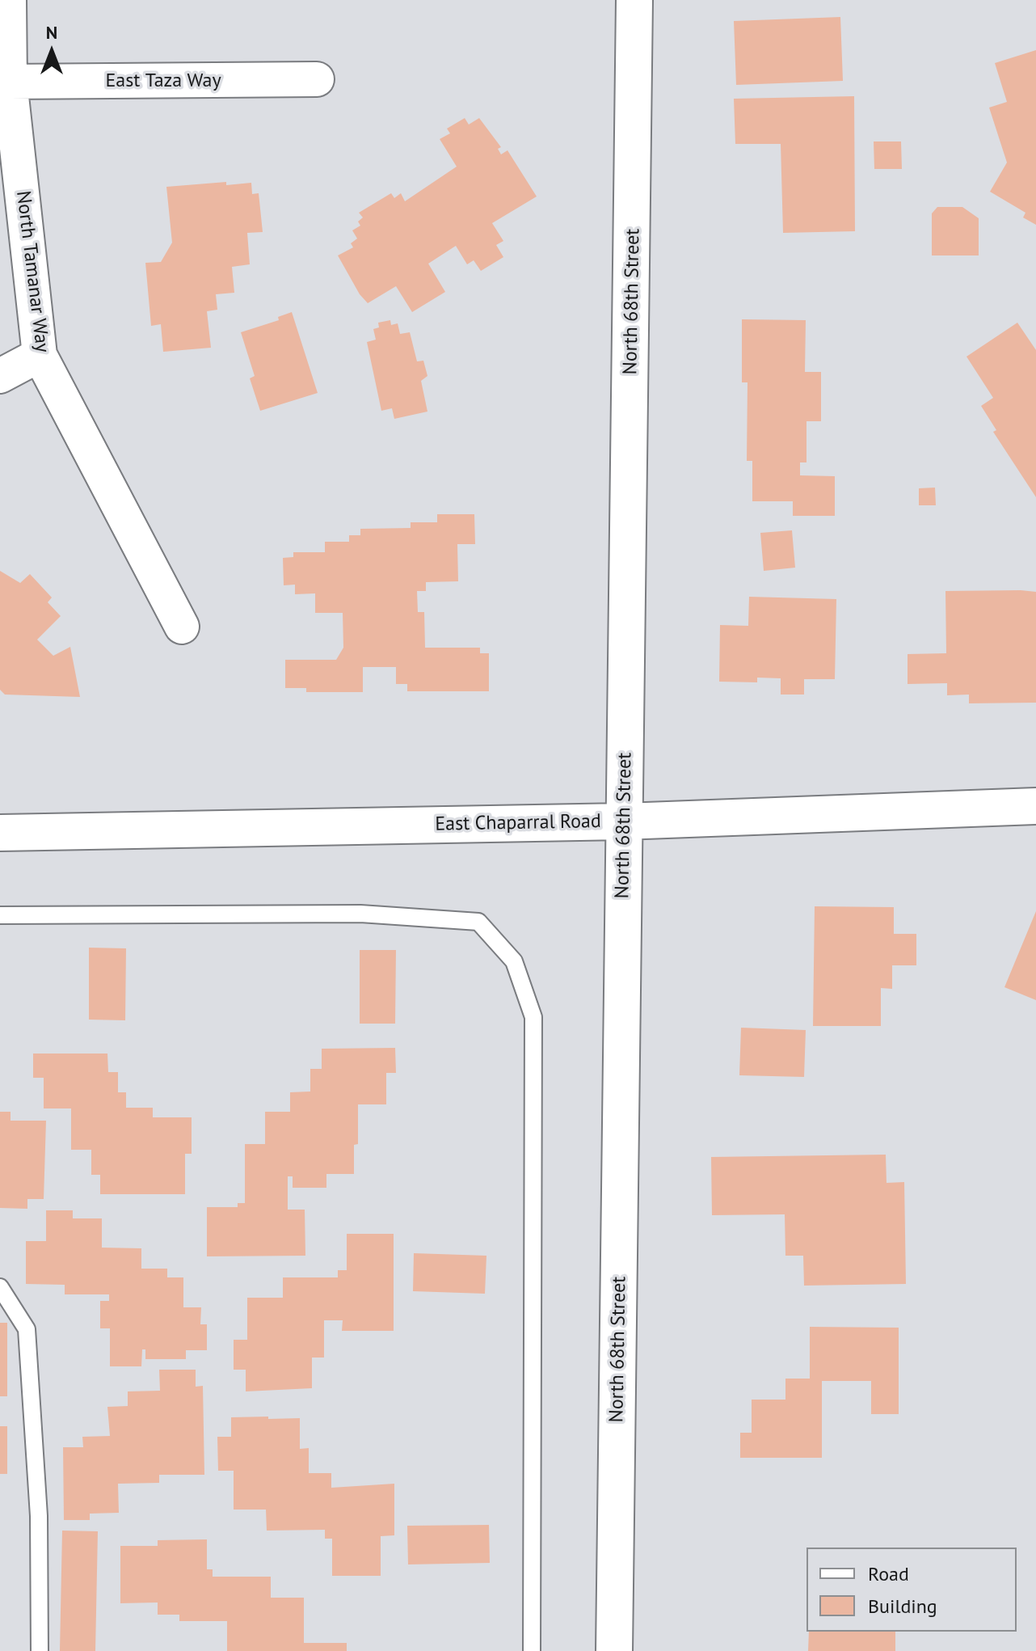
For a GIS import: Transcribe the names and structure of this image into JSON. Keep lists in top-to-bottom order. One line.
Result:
{"streets":{"street":["East Taza Way","North Tamanar Way","North 68th Street","East Chaparral Road"]},"crossings":[["East Taza Way","North Tamanar Way"],["North 68th Street","East Chaparral Road"]],"legend":["Road","Building"],"north":"top"}
